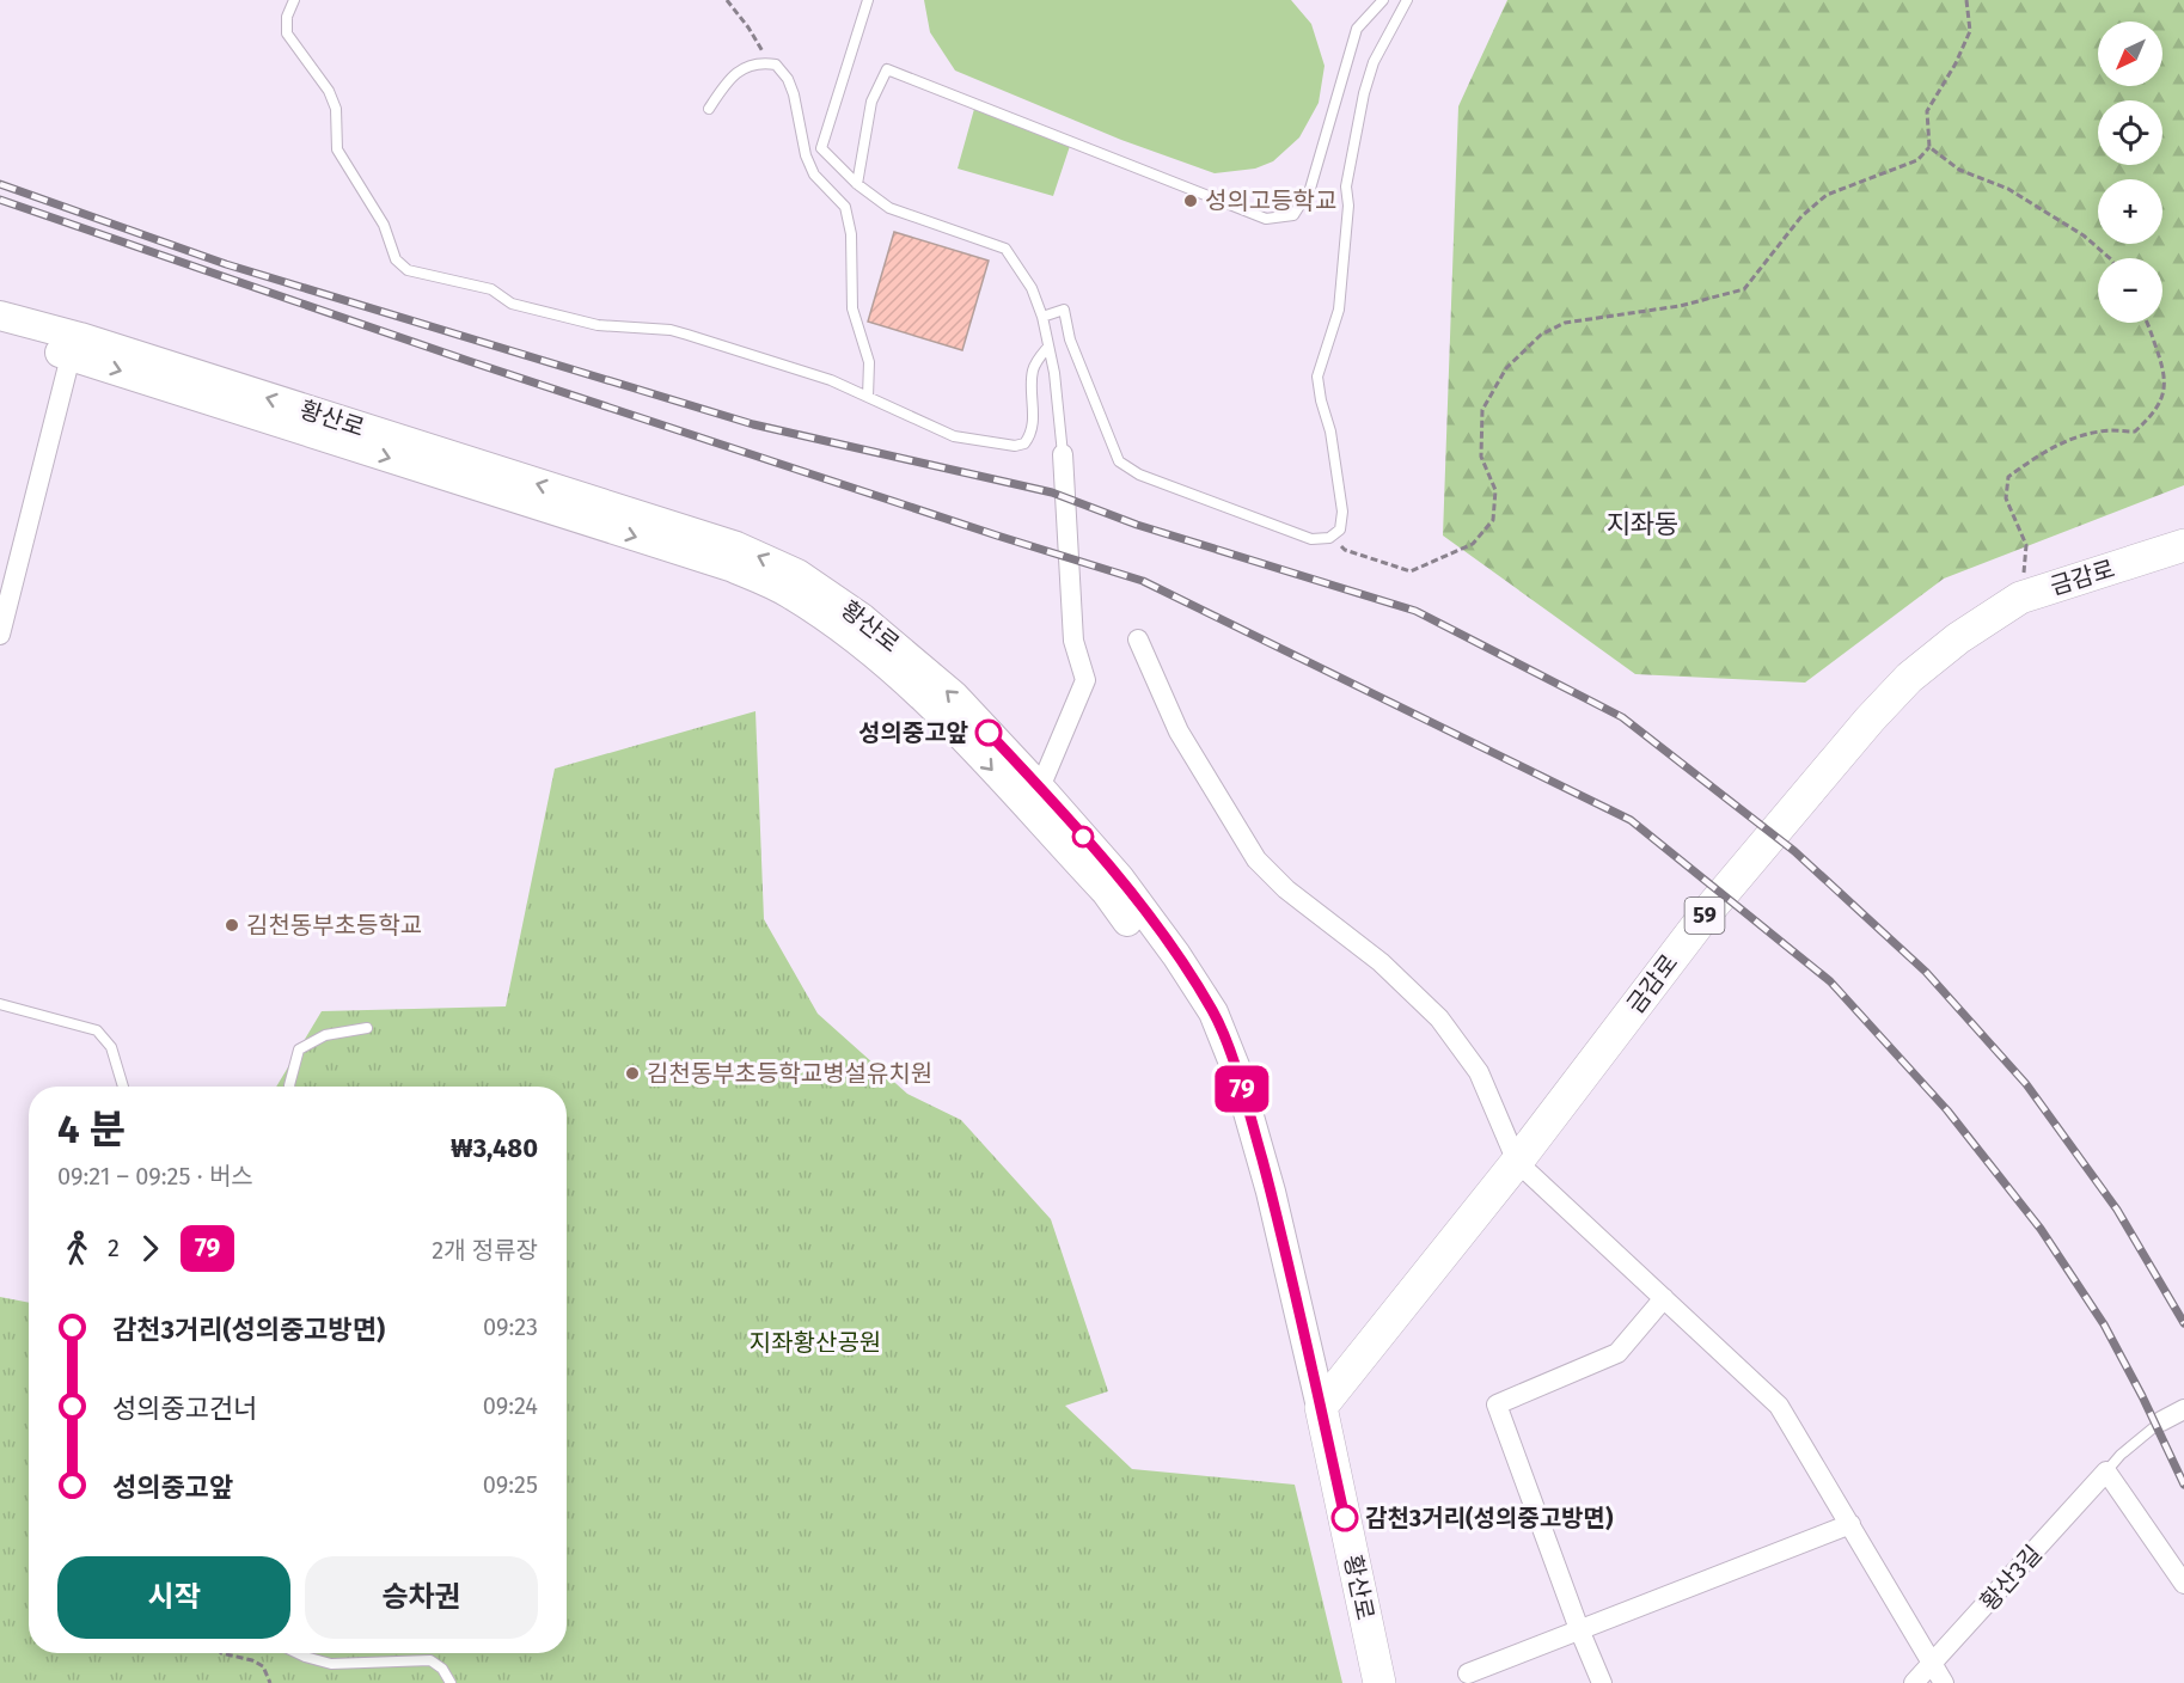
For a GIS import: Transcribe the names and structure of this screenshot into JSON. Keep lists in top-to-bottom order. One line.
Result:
{"streets":{"main road":["황산로","금감로","59"],"street":["황산3길"]},"crossings":[["황산로","금감로"]],"districts":["지좌동"],"parks":["지좌황산공원"],"places":["성의고등학교","성의중고앞","김천동부초등학교","김천동부초등학교병설유치원","감천3거리(성의중고방면)"],"lines":["bus line 79"],"north":"bottom left","page":{"on_map":"79","map_buttons":["+","−"],"heading":["4 분","09:21 – 09:25 · 버스","₩3,480"],"legs":["2","79","2개 정류장"],"list":[{"name":"감천3거리(성의중고방면)","value":"09:23"},{"name":"성의중고건너","value":"09:24"},{"name":"성의중고앞","value":"09:25"}],"buttons":["시작","승차권"]}}
